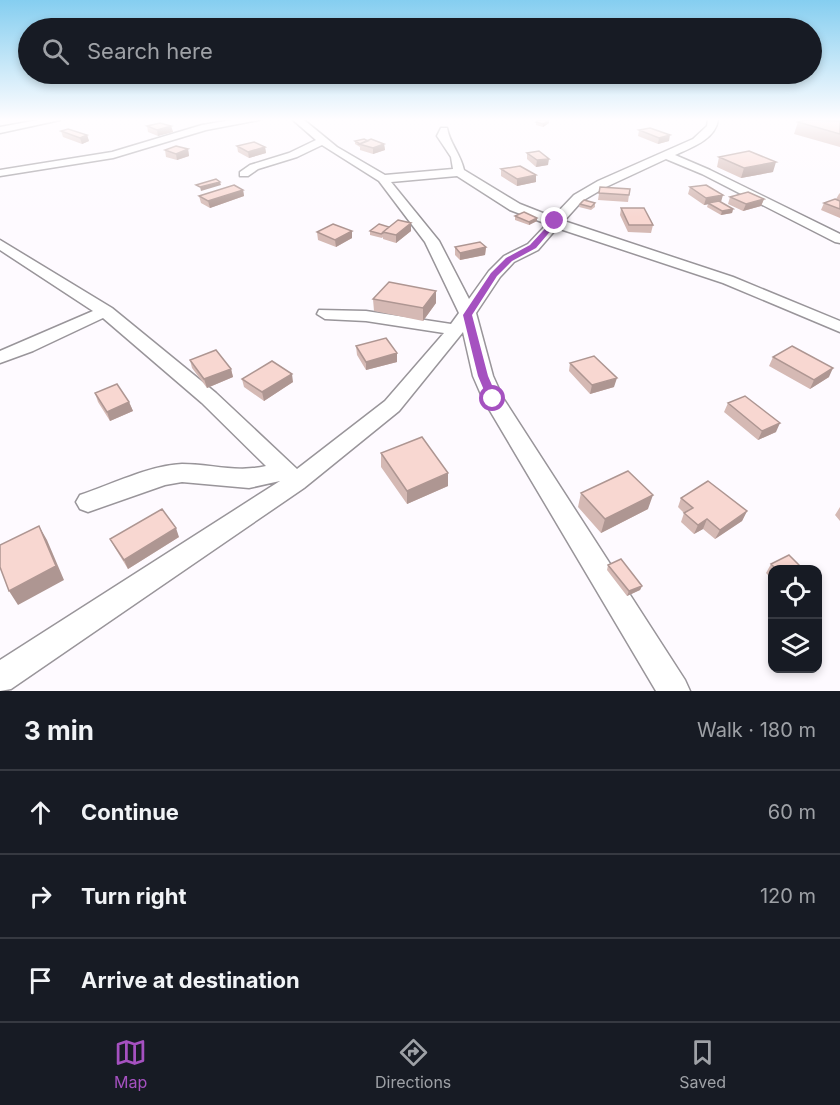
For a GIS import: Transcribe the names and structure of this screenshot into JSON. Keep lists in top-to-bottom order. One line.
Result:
{"page":{"search":"Search here","heading":["3 min","Walk · 180 m"],"list":[["Continue","60 m"],["Turn right","120 m"],"Arrive at destination"],"nav":["Map","Directions","Saved"]}}
